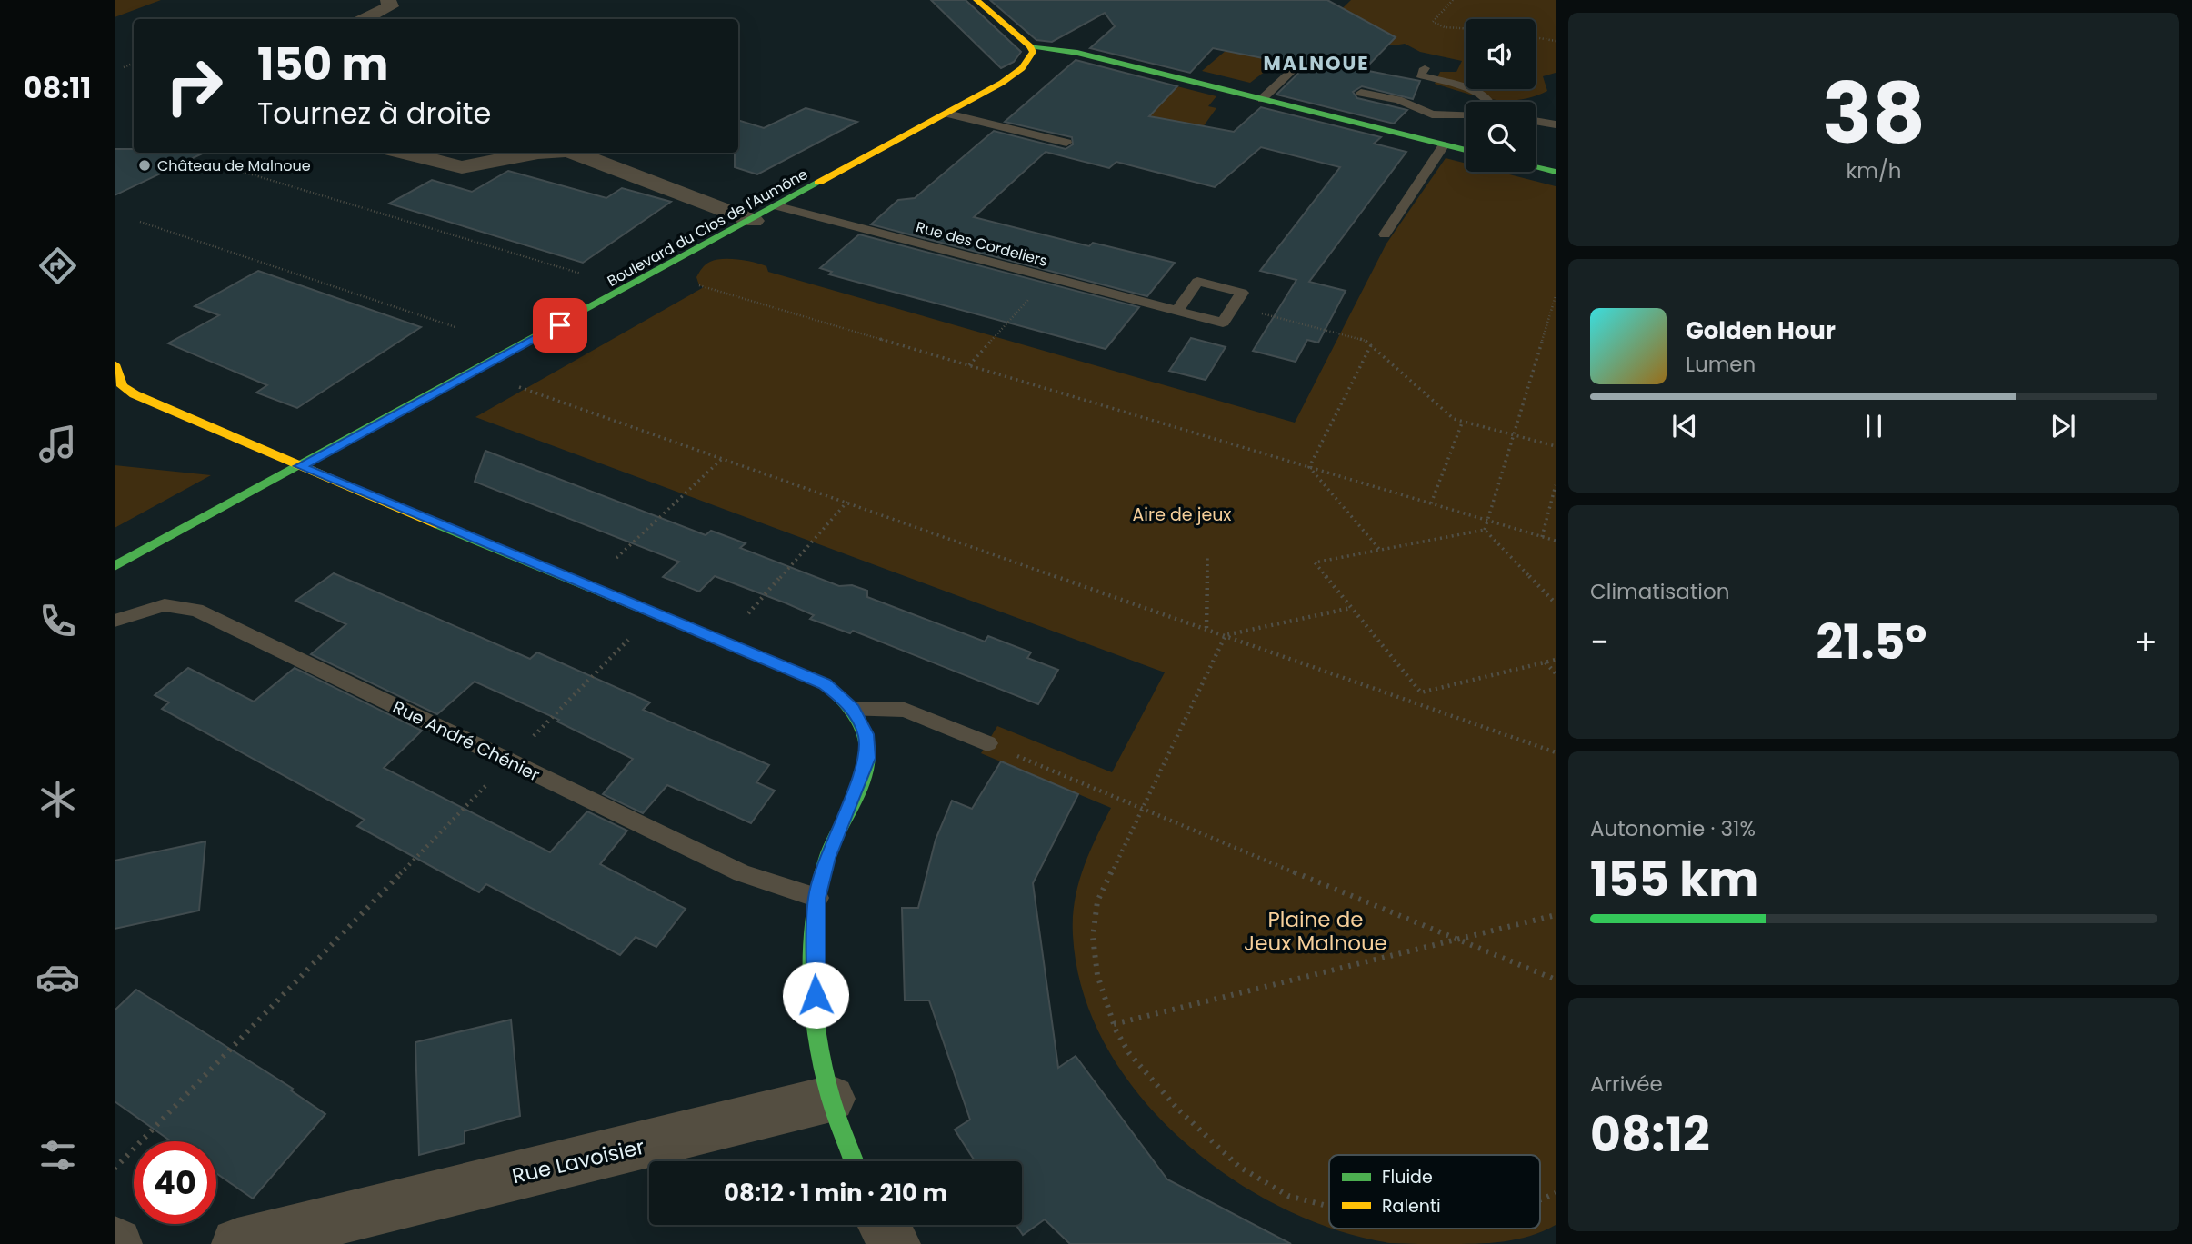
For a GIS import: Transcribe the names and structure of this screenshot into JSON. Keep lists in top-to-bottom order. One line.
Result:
{"streets":{"street":["Boulevard du Clos de l'Aumône","Rue Lavoisier"],"lane":["Rue des Cordeliers","Rue André Chénier"]},"crossings":[["Boulevard du Clos de l'Aumône","Rue des Cordeliers"]],"districts":["MALNOUE"],"parks":["Aire de jeux","Plaine de Jeux Malnoue"],"places":["Château de Malnoue"],"legend":["Fluide","Ralenti"],"page":{"tabs":"08:11","tile":[["38","km/h"],"Climatisation",["Autonomie · 31%","155 km"],["Arrivée","08:12"]],"turn":["150 m","Tournez à droite"],"song":["Golden Hour","Lumen"],"heat":["−","21.5°","+"],"limit":"40","trip":"08:12 · 1 min · 210 m"}}
